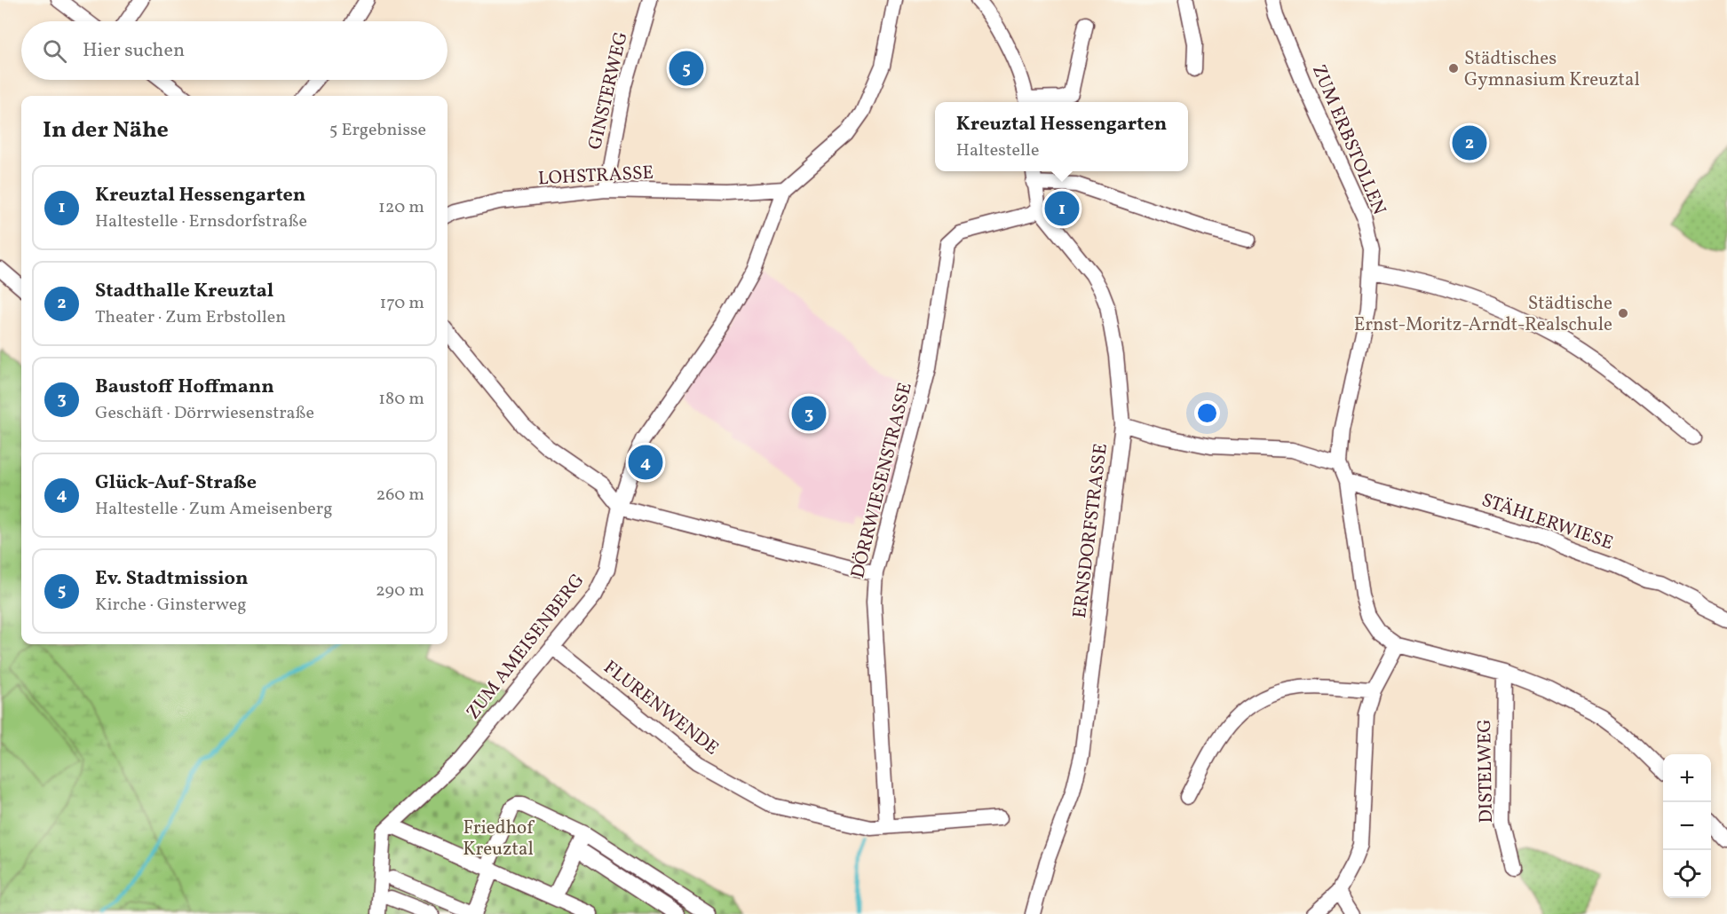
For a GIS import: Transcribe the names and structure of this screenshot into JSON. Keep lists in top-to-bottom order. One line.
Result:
{"streets":{"street":["GINSTERWEG","ZUM ERBSTOLLEN","LOHSTRASSE","DÖRRWIESENSTRASSE","STÄHLERWIESE","ERNSDORFSTRASSE","ZUM AMEISENBERG","FLURENWENDE","DISTELWEG"]},"crossings":[["GINSTERWEG","LOHSTRASSE"],["ZUM ERBSTOLLEN","STÄHLERWIESE"],["ZUM ERBSTOLLEN","DISTELWEG"],["LOHSTRASSE","ZUM AMEISENBERG"],["DÖRRWIESENSTRASSE","ERNSDORFSTRASSE"],["DÖRRWIESENSTRASSE","FLURENWENDE"],["ZUM AMEISENBERG","FLURENWENDE"]],"parks":["Friedhof Kreuztal"],"places":["Städtisches Gymnasium Kreuztal","Städtische Ernst-Moritz-Arndt-Realschule"],"page":{"search":"Hier suchen","pins":["5","2","1","3","4"],"heading":["In der Nähe","5 Ergebnisse"],"popup":["Kreuztal Hessengarten","Haltestelle"],"list":[{"mark":"1","name":"Kreuztal Hessengarten","note":"Haltestelle · Ernsdorfstraße","value":"120 m"},{"mark":"2","name":"Stadthalle Kreuztal","note":"Theater · Zum Erbstollen","value":"170 m"},{"mark":"3","name":"Baustoff Hoffmann","note":"Geschäft · Dörrwiesenstraße","value":"180 m"},{"mark":"4","name":"Glück-Auf-Straße","note":"Haltestelle · Zum Ameisenberg","value":"260 m"},{"mark":"5","name":"Ev. Stadtmission","note":"Kirche · Ginsterweg","value":"290 m"}],"map_buttons":["+","−"]}}
